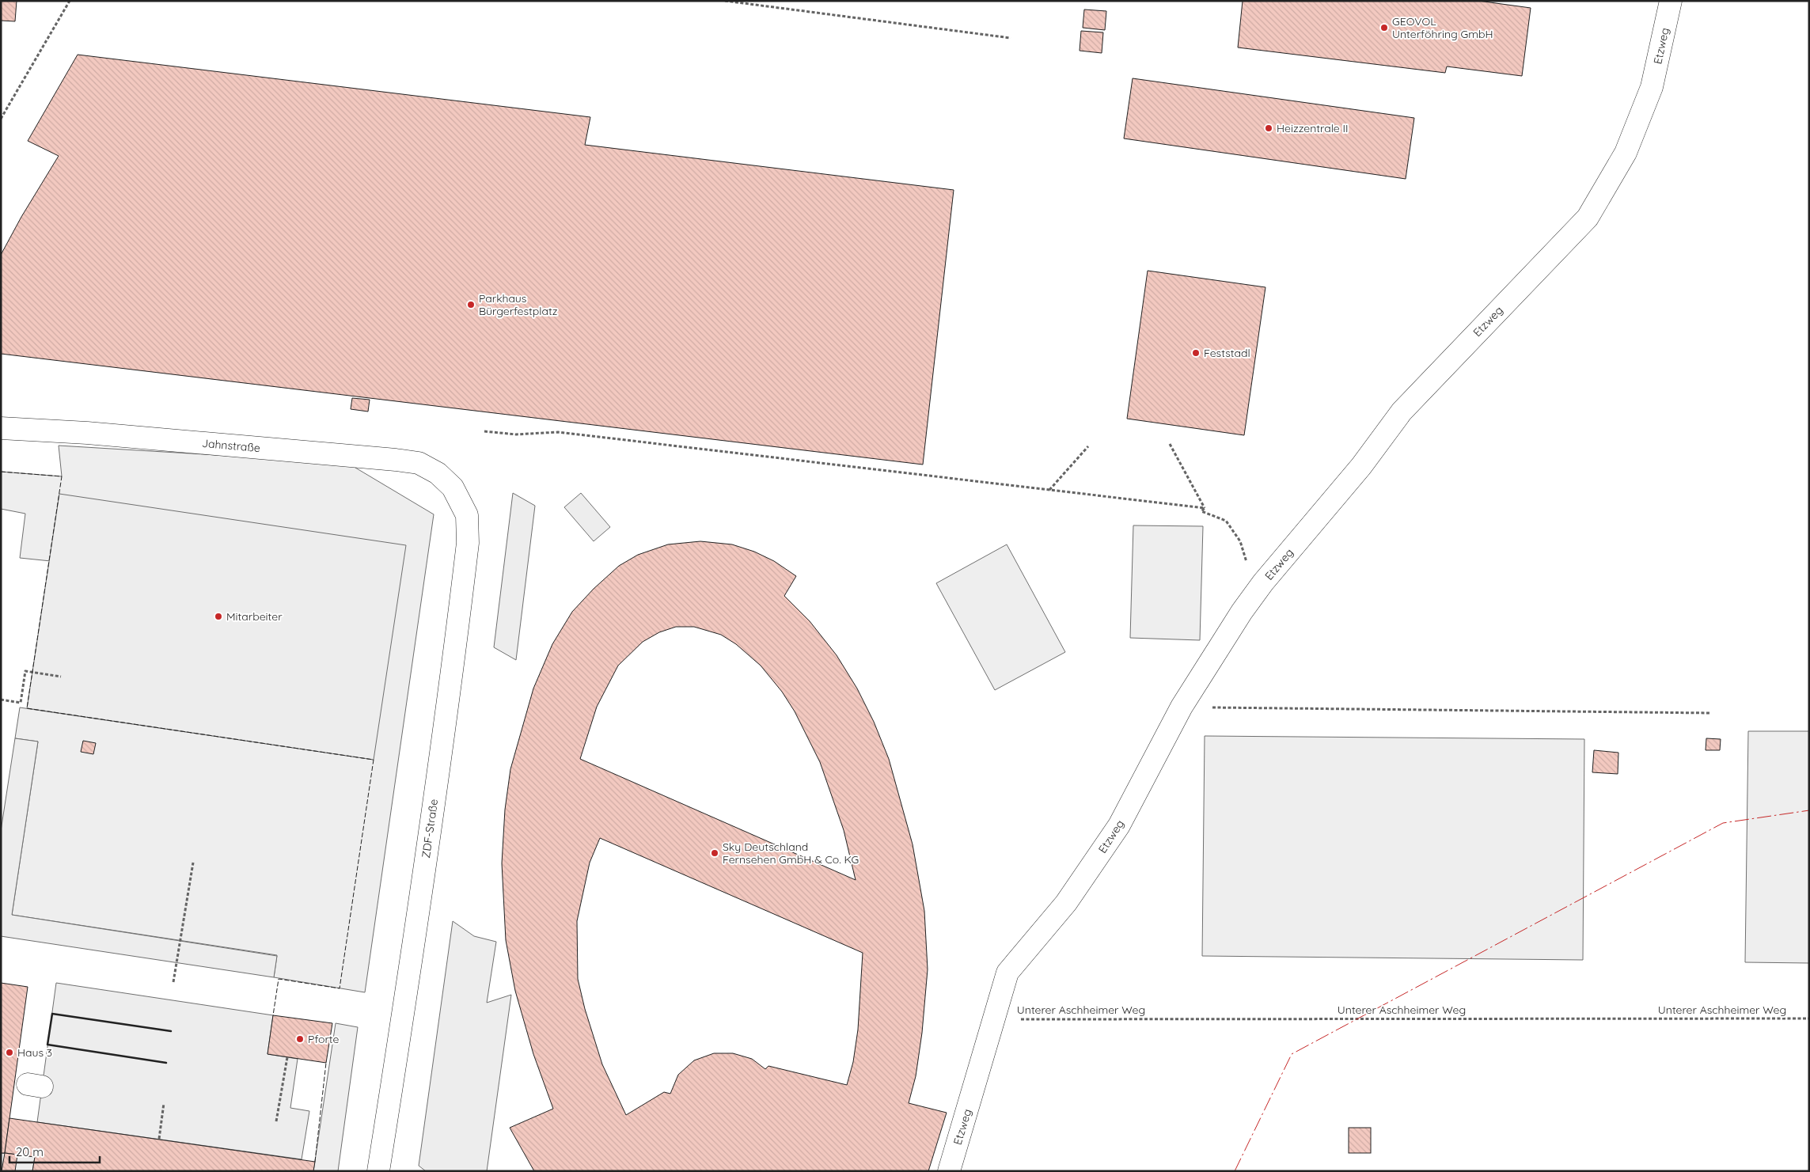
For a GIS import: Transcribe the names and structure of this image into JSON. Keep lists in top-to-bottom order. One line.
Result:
{"streets":{"street":["Etzweg","Jahnstraße","ZDF-Straße"],"path":["Unterer Aschheimer Weg"]},"crossings":[["Etzweg","Unterer Aschheimer Weg"],["Jahnstraße","ZDF-Straße"]],"places":["GEOVOL Unterföhring GmbH","Heizzentrale II","Parkhaus Bürgerfestplatz","Feststadl","Mitarbeiter","Sky Deutschland Fernsehen GmbH & Co. KG","Pforte","Haus 3"],"scale_bar":"20 m"}
